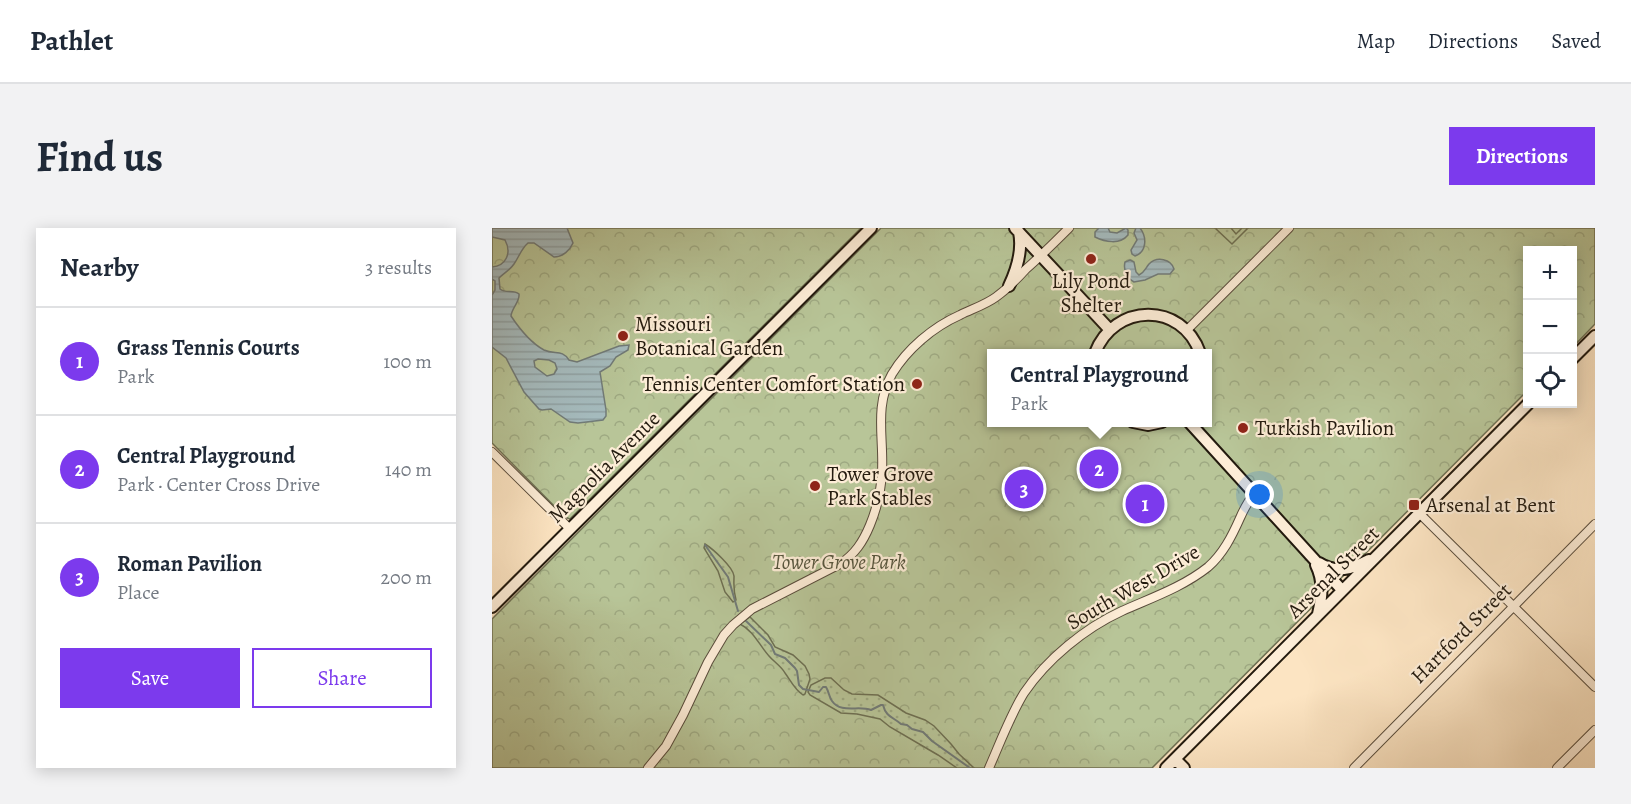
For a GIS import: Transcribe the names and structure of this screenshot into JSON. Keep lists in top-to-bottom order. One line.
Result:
{"streets":{"street":["Magnolia Avenue","Arsenal Street","South West Drive","Hartford Street"]},"parks":["Tower Grove Park"],"places":{"other":["Lily Pond Shelter","Missouri Botanical Garden","Tennis Center Comfort Station","Turkish Pavilion","Tower Grove Park Stables"],"transit":["Arsenal at Bent"]},"page":{"header":"Pathlet","nav":["Map","Directions","Saved"],"buttons":["Directions",["Save","Share"]],"title":"Find us","heading":["Nearby","3 results"],"map_buttons":["+","−"],"list":[{"mark":"1","name":"Grass Tennis Courts","note":"Park","value":"100 m"},{"mark":"2","name":"Central Playground","note":"Park · Center Cross Drive","value":"140 m"},{"mark":"3","name":"Roman Pavilion","note":"Place","value":"200 m"}],"popup":["Central Playground","Park"],"pins":["2","3","1"]}}
